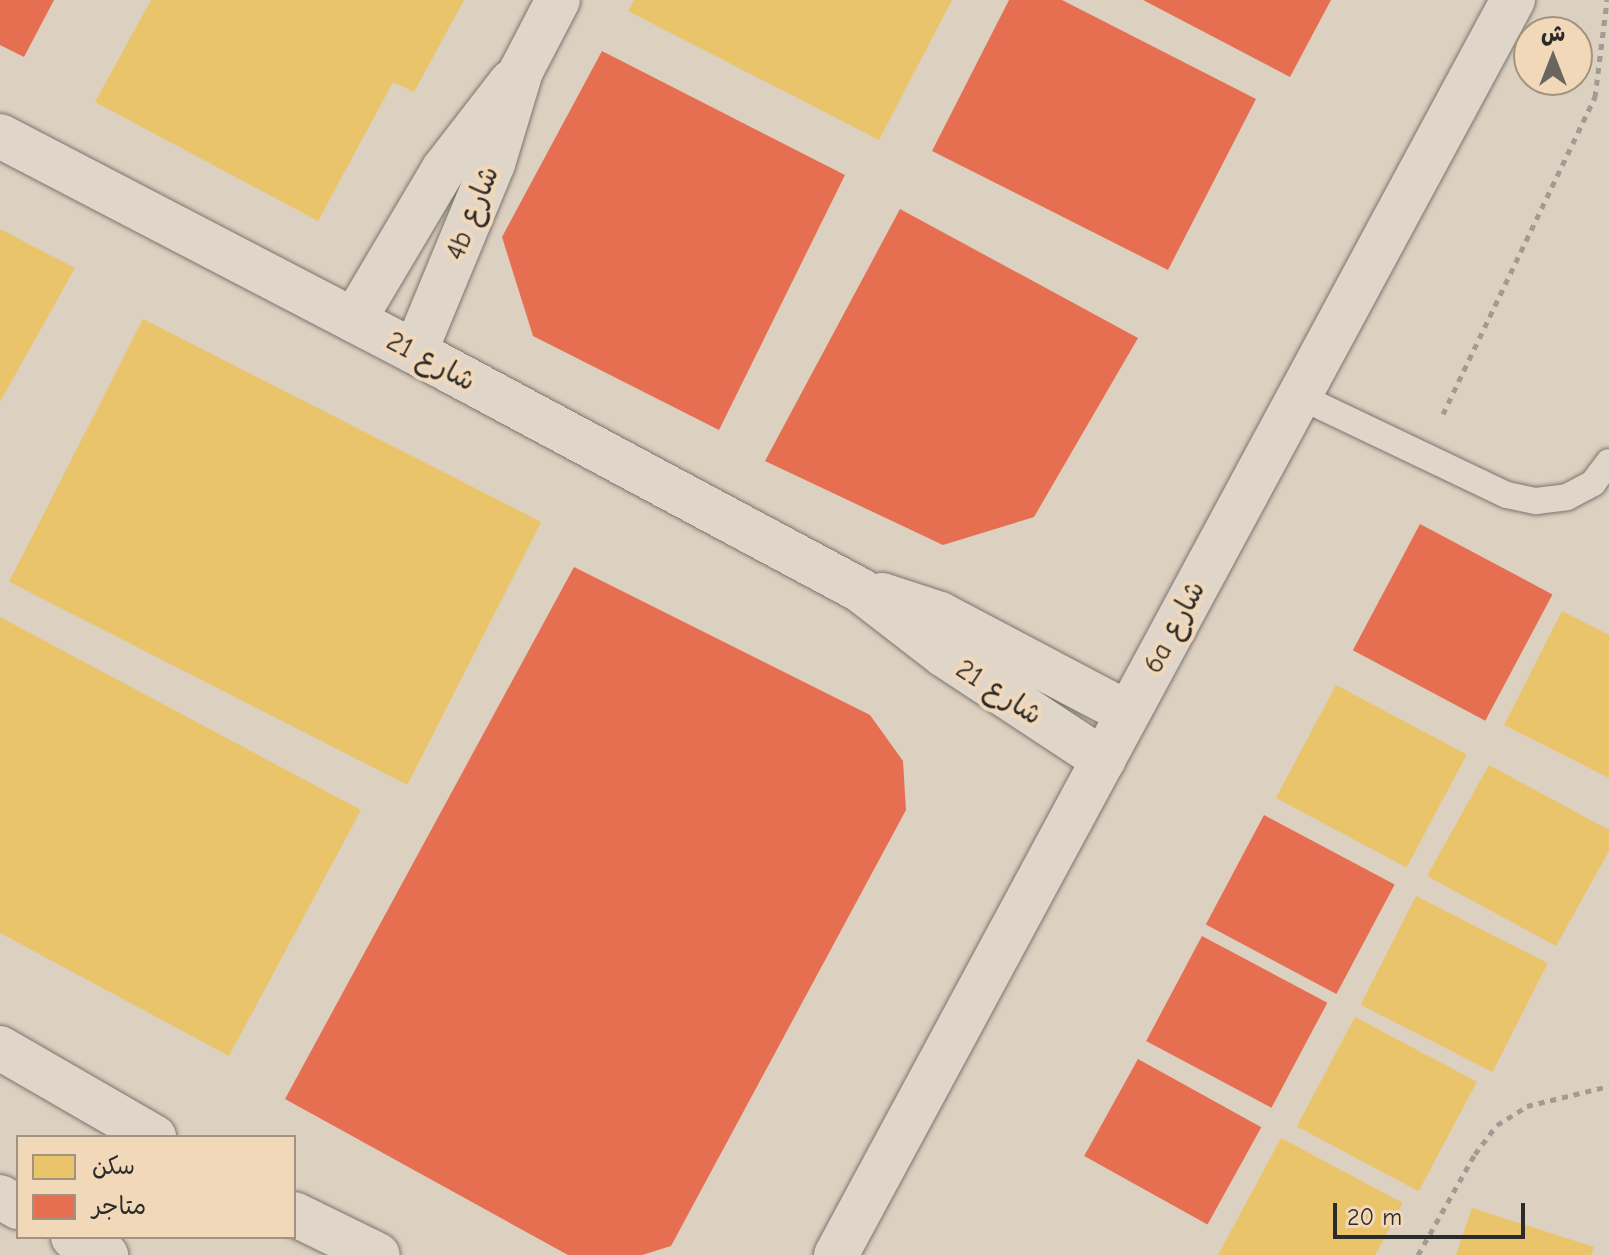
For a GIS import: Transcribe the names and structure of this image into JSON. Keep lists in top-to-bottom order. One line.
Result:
{"streets":{"street":["4b شارع","شارع 21","6a شارع"]},"crossings":[["4b شارع","شارع 21"],["شارع 21","6a شارع"]],"legend":["سكن","متاجر"],"scale_bar":"20 m","north":"top"}
